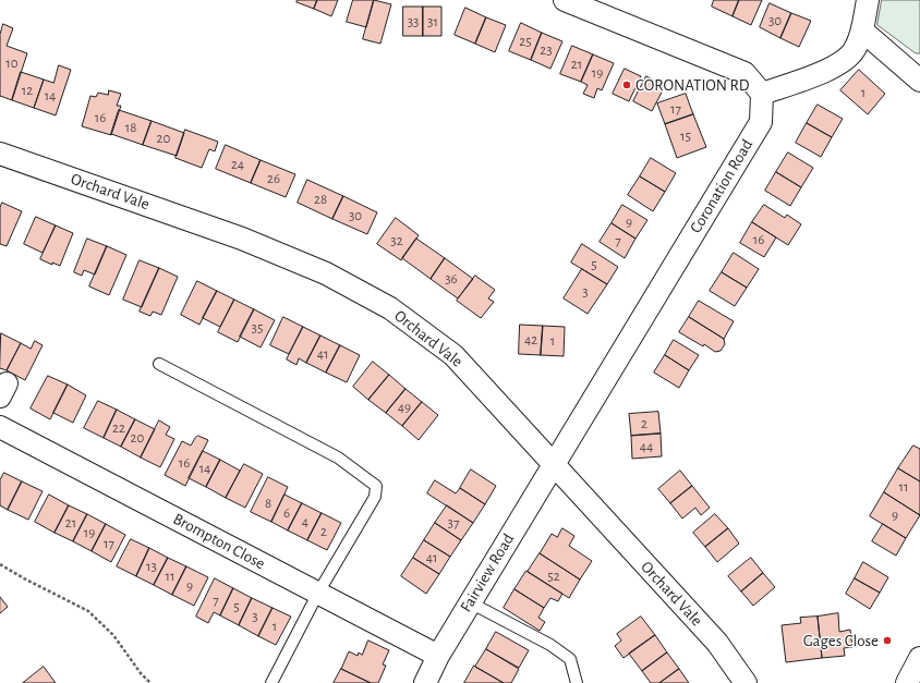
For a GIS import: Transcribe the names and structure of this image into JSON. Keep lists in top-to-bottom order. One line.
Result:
{"streets":{"street":["Coronation Road","Orchard Vale","Brompton Close","Fairview Road"]},"crossings":[["Coronation Road","Orchard Vale"],["Coronation Road","Fairview Road"],["Orchard Vale","Fairview Road"],["Brompton Close","Fairview Road"]],"places":["CORONATION RD","Gages Close"],"house_numbers":["30","33","31","25","23","10","21","19","12","1","14","17","16","18","15","20","24","26","28","30","9","16","32","7","5","36","3","35","42","1","41","49","2","22","20","44","16","14","11","8","6","9","4","21","37","2","19","17","41","13","11","52","9","7","5","3","1"]}
